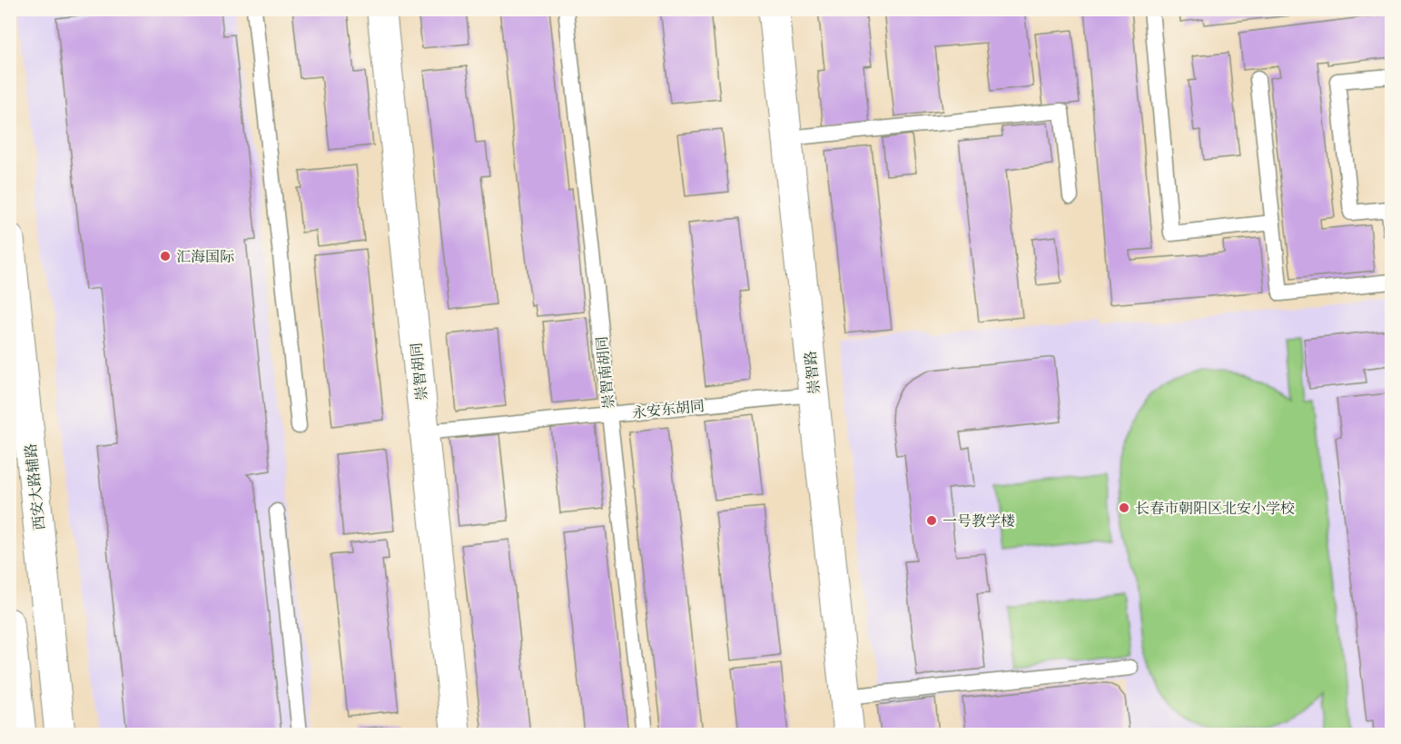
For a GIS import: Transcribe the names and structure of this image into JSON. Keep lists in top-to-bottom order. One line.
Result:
{"streets":{"street":["崇智胡同","崇智路","西安大路辅路"],"lane":["崇智南胡同","永安东胡同"]},"crossings":[["崇智胡同","永安东胡同"],["崇智南胡同","永安东胡同"],["崇智路","永安东胡同"]],"places":["汇海国际","长春市朝阳区北安小学校","一号教学楼"]}
